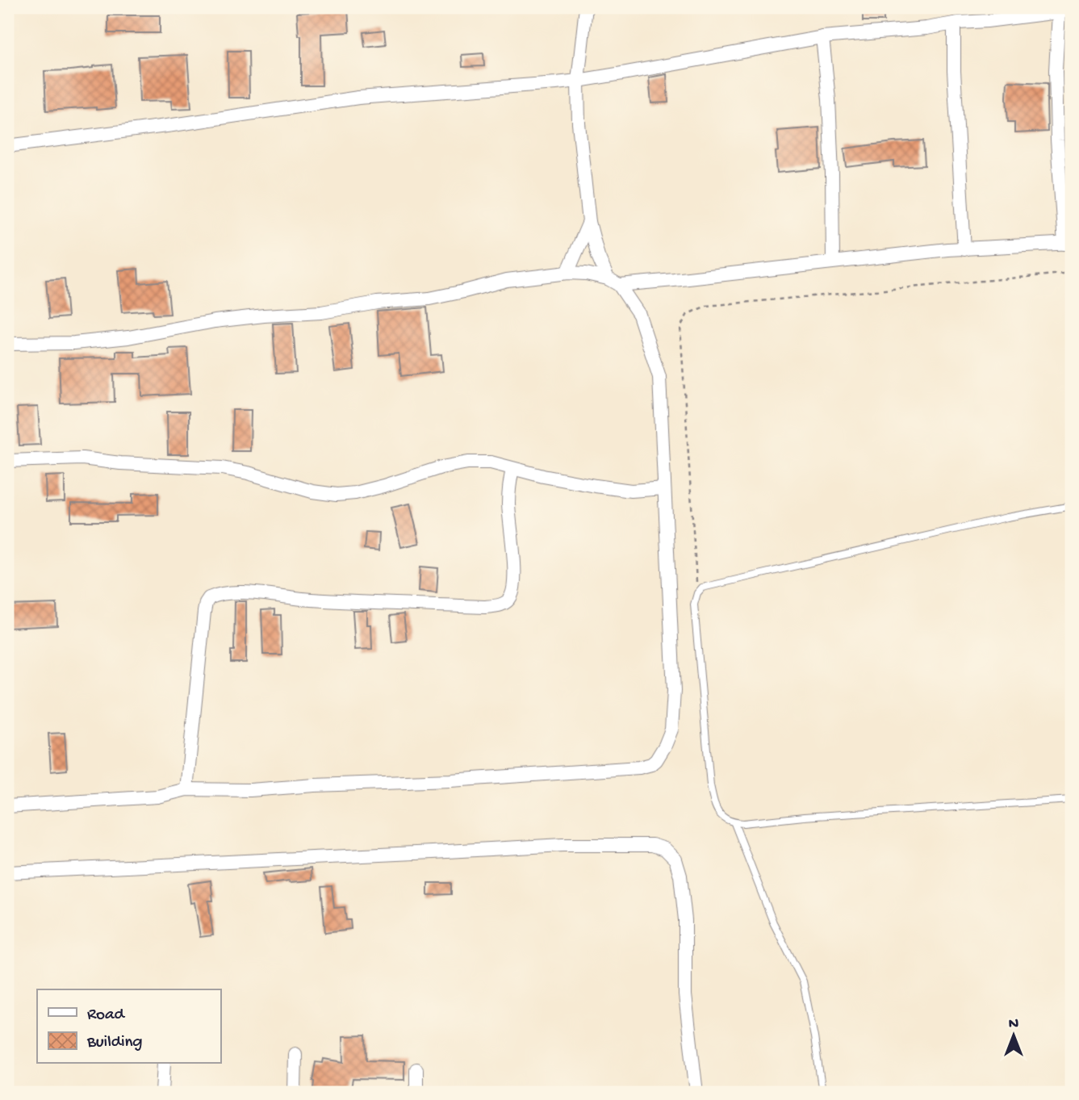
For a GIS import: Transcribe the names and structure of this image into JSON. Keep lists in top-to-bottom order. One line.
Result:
{"legend":["Road","Building"],"north":"top"}
